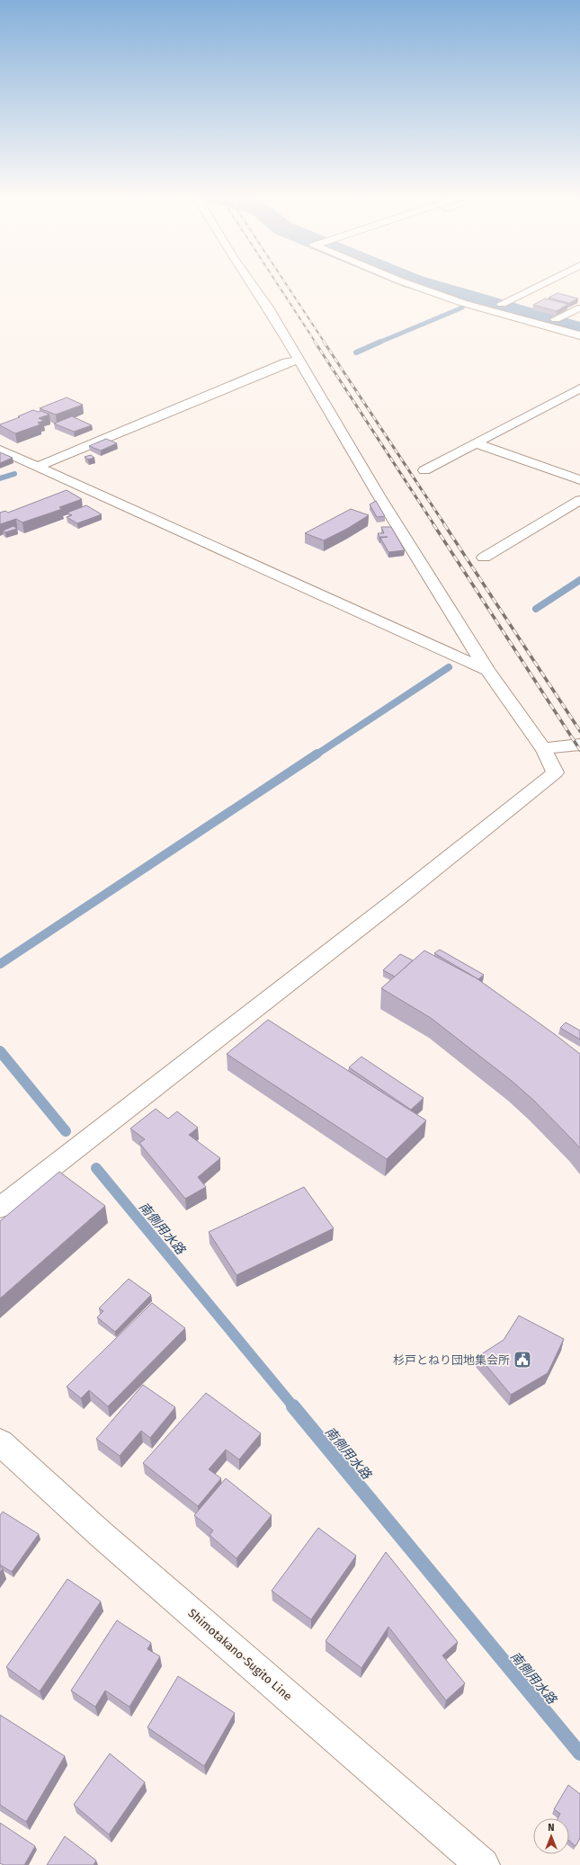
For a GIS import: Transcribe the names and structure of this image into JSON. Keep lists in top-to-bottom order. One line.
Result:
{"streets":{"street":["Shimotakano-Sugito Line"]},"water":["南側用水路"],"places":{"public building":["杉戸とねり団地集会所"]},"north":"top"}
